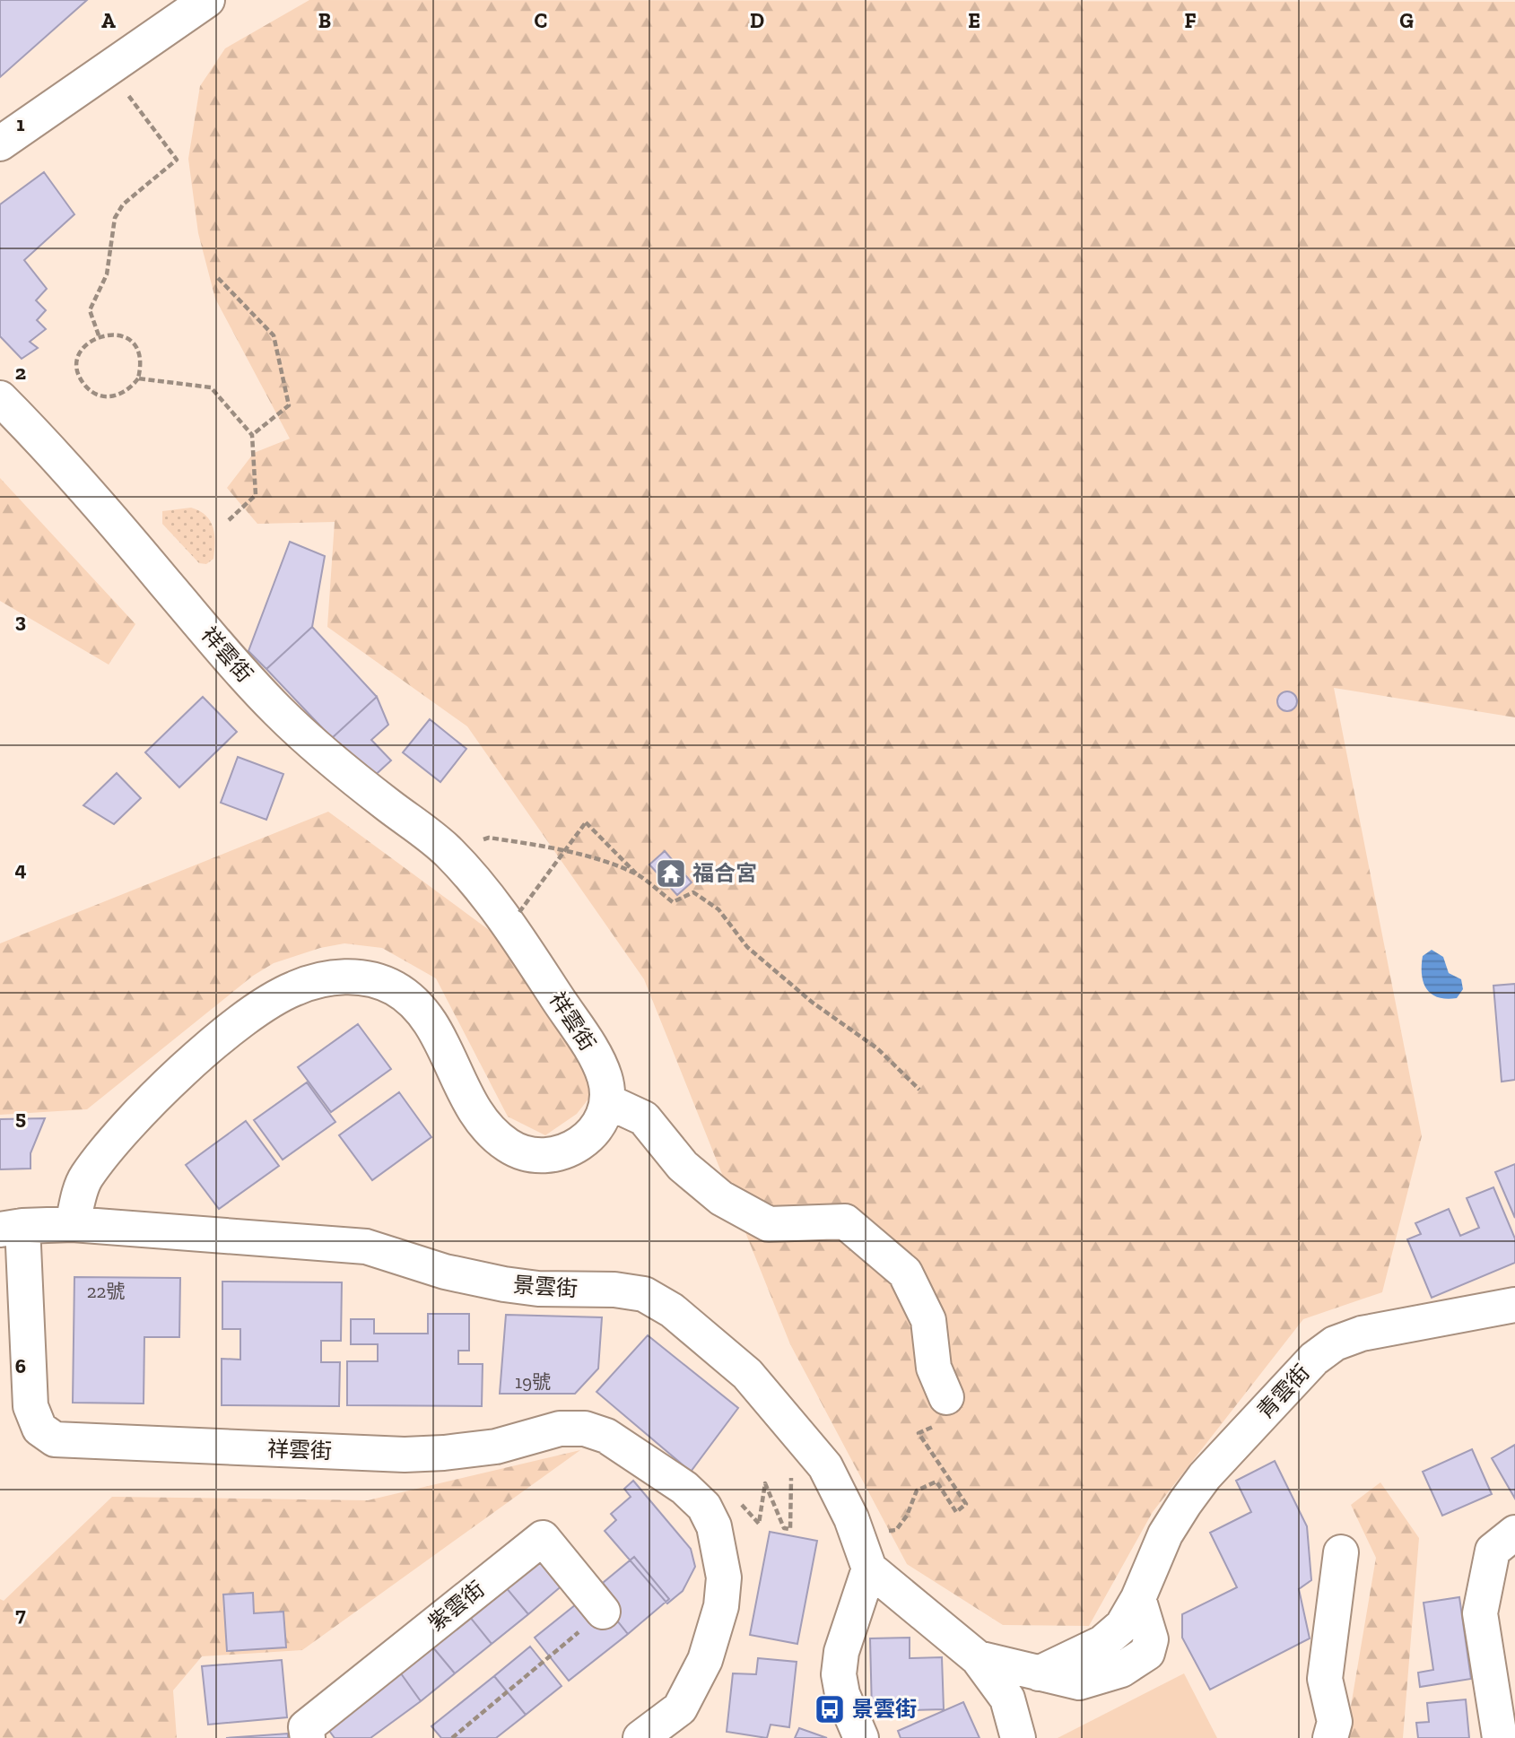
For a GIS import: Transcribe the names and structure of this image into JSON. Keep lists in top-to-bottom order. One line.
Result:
{"streets":{"street":["祥雲街","景雲街","青雲街","紫雲街"]},"crossings":[["祥雲街","景雲街"]],"places":{"temple":["福合宮"],"bus stop":["景雲街"]},"house_numbers":["22號","19號"],"grid":{"columns":["A","B","C","D","E","F","G"],"rows":["1","2","3","4","5","6","7"]}}
